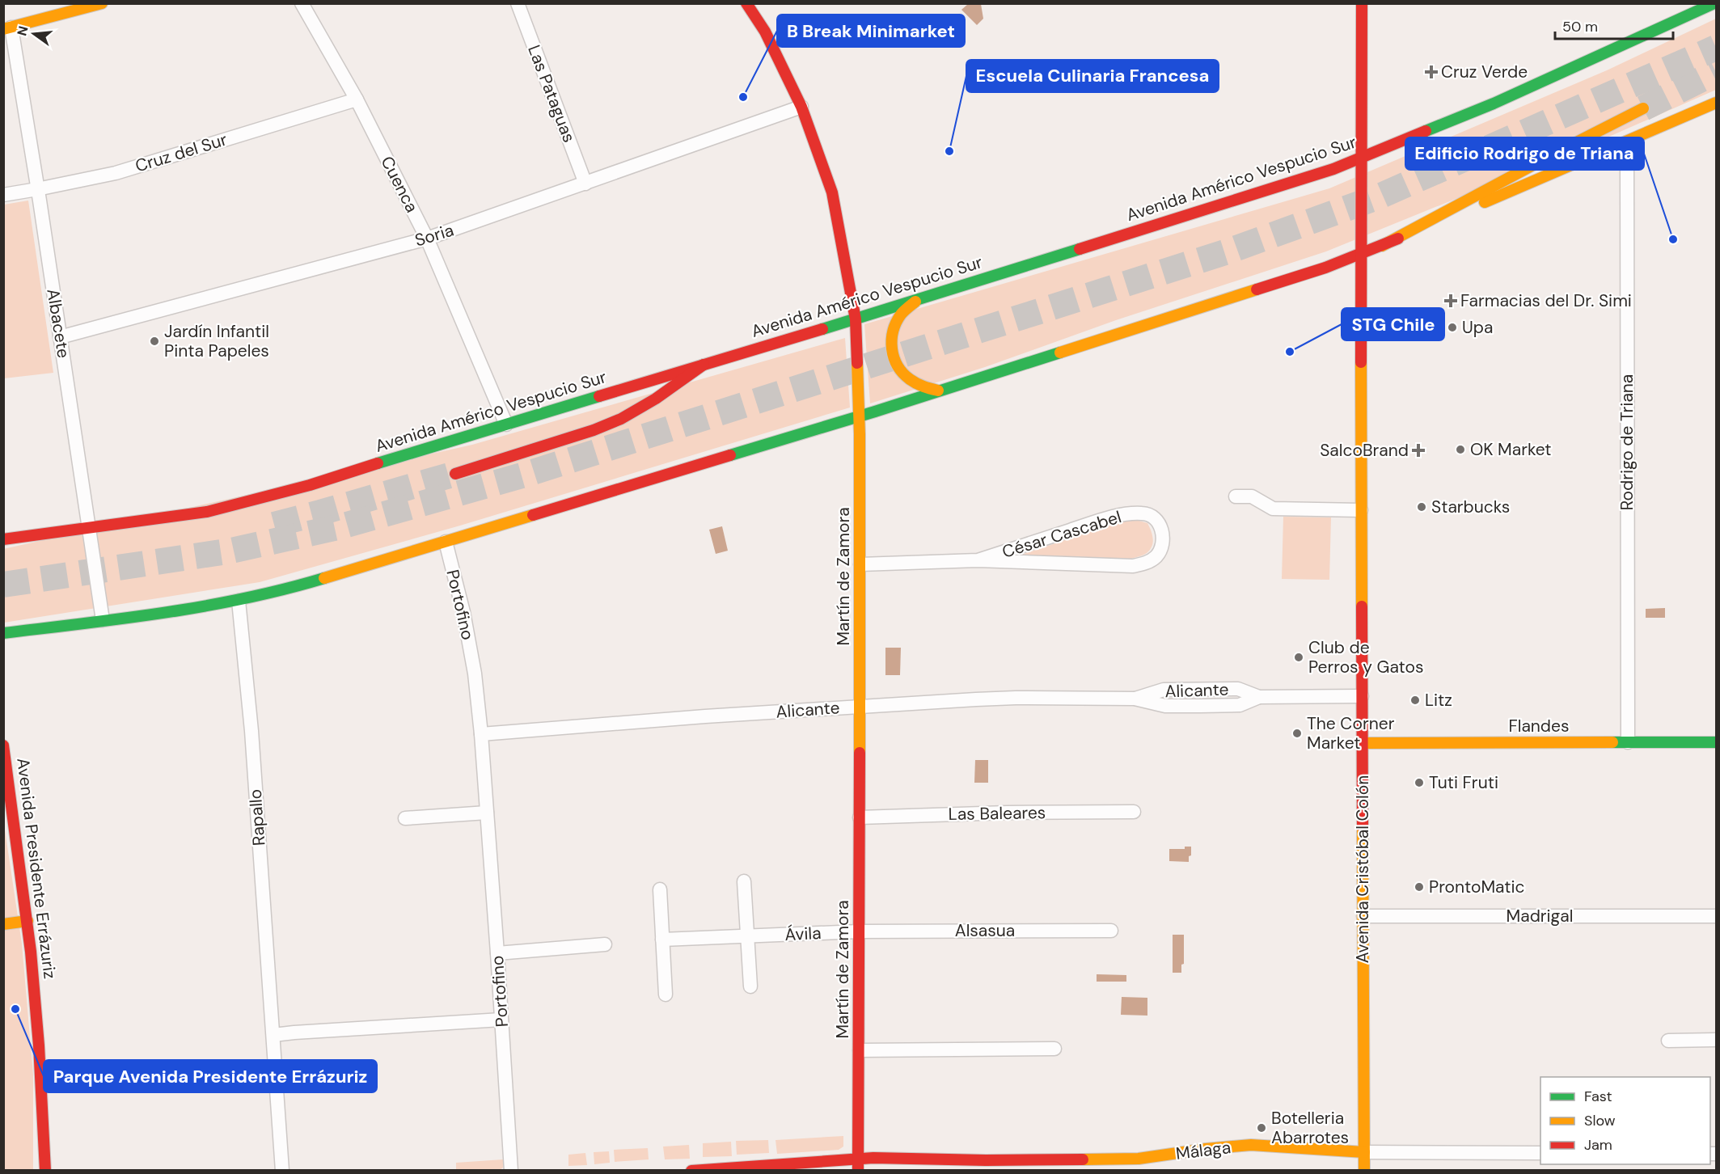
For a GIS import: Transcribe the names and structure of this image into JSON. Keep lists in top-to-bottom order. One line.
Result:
{"streets":{"main road":["Avenida Américo Vespucio Sur","Martín de Zamora","Flandes","Avenida Presidente Errázuriz","Avenida Cristóbal Colón","Málaga"],"street":["Las Pataguas","Cruz del Sur","Cuenca","Soria","Albacete","Rodrigo de Triana","César Cascabel","Portofino","Alicante","Las Baleares","Rapallo","Madrigal","Alsasua","Ávila"]},"crossings":[["Las Pataguas","Soria"],["Cruz del Sur","Cuenca"],["Cruz del Sur","Albacete"],["Avenida Américo Vespucio Sur","Cuenca"],["Avenida Américo Vespucio Sur","Albacete"],["Avenida Américo Vespucio Sur","Martín de Zamora"],["Avenida Américo Vespucio Sur","Avenida Cristóbal Colón"],["Cuenca","Soria"],["Soria","Albacete"],["Soria","Martín de Zamora"],["Rodrigo de Triana","Flandes"],["César Cascabel","Martín de Zamora"],["Martín de Zamora","Alicante"],["Martín de Zamora","Las Baleares"],["Martín de Zamora","Alsasua"],["Martín de Zamora","Ávila"],["Martín de Zamora","Málaga"],["Portofino","Alicante"],["Alicante","Avenida Cristóbal Colón"],["Flandes","Avenida Cristóbal Colón"],["Avenida Cristóbal Colón","Madrigal"],["Avenida Cristóbal Colón","Málaga"],["Alsasua","Ávila"]],"places":{"health":["Cruz Verde","Farmacias del Dr. Simi","SalcoBrand"],"other":["B Break Minimarket","Escuela Culinaria Francesa","Edificio Rodrigo de Triana","Upa","Jardín Infantil Pinta Papeles","STG Chile","OK Market","Starbucks","Club de Perros y Gatos","Litz","The Corner Market","Tuti Fruti","ProntoMatic","Parque Avenida Presidente Errázuriz","Botelleria Abarrotes"]},"legend":["Fast","Slow","Jam"],"scale_bar":"50 m","north":"left"}
